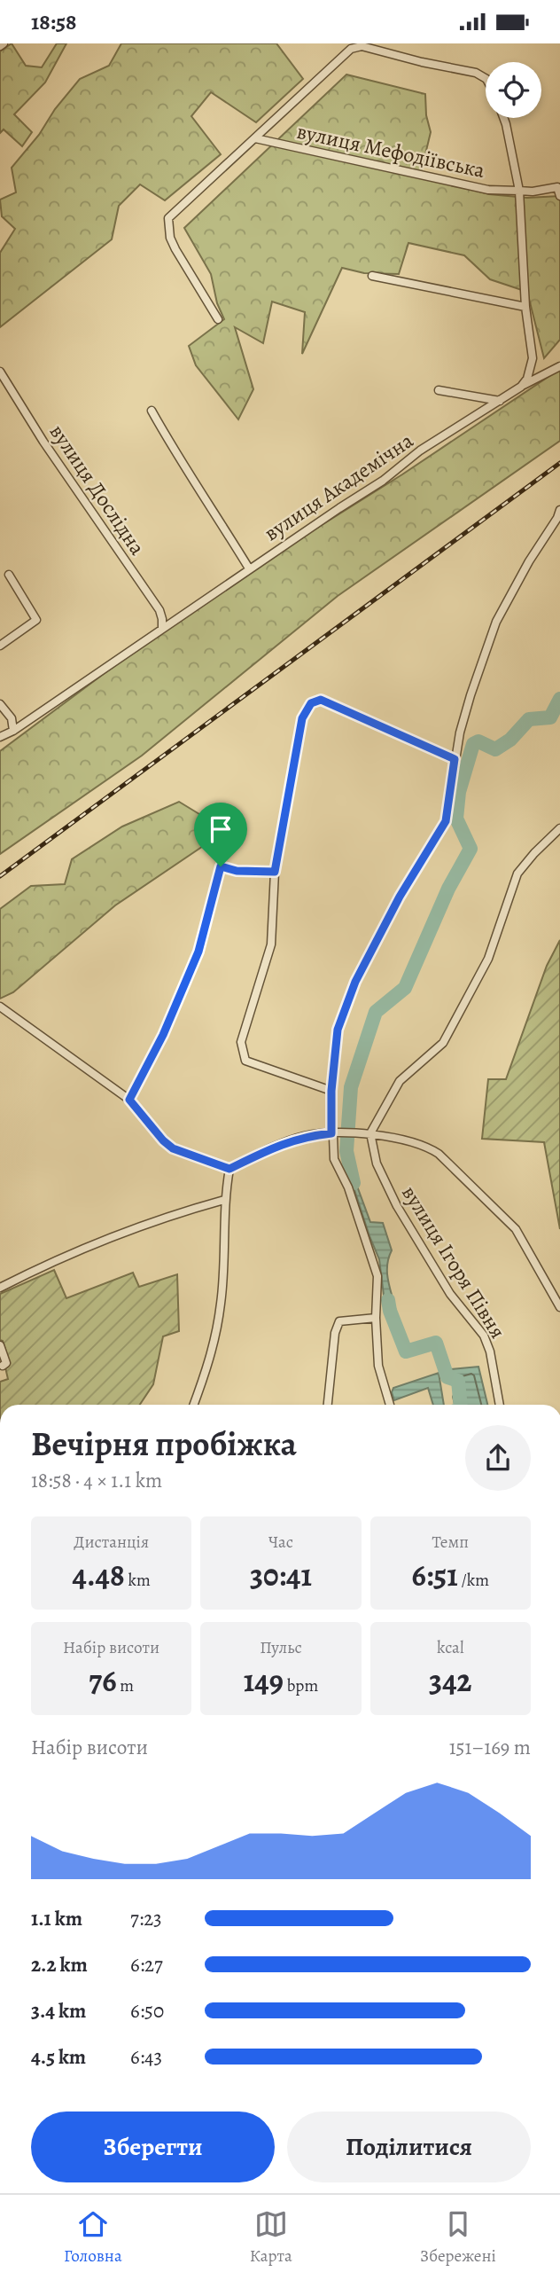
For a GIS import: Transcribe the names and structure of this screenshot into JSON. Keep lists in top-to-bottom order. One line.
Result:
{"streets":{"street":["вулиця Мефодіївська","вулиця Академічна","вулиця Дослідна","вулиця Ігоря Півня"]},"page":{"status":"18:58","heading":["Вечірня пробіжка","18:58 · 4 × 1.1 km"],"stats":[["Дистанція","4.48 km"],["Час","30:41"],["Темп","6:51 /km"],["Набір висоти","76 m"],["Пульс","149 bpm"],["kcal","342"]],"chart":["Набір висоти","151–169 m"],"list":[{"name":"1.1 km","note":"7:23"},{"name":"2.2 km","note":"6:27"},{"name":"3.4 km","note":"6:50"},{"name":"4.5 km","note":"6:43"}],"buttons":["Зберегти","Поділитися"],"tabs":["Головна","Карта","Збережені"]}}
